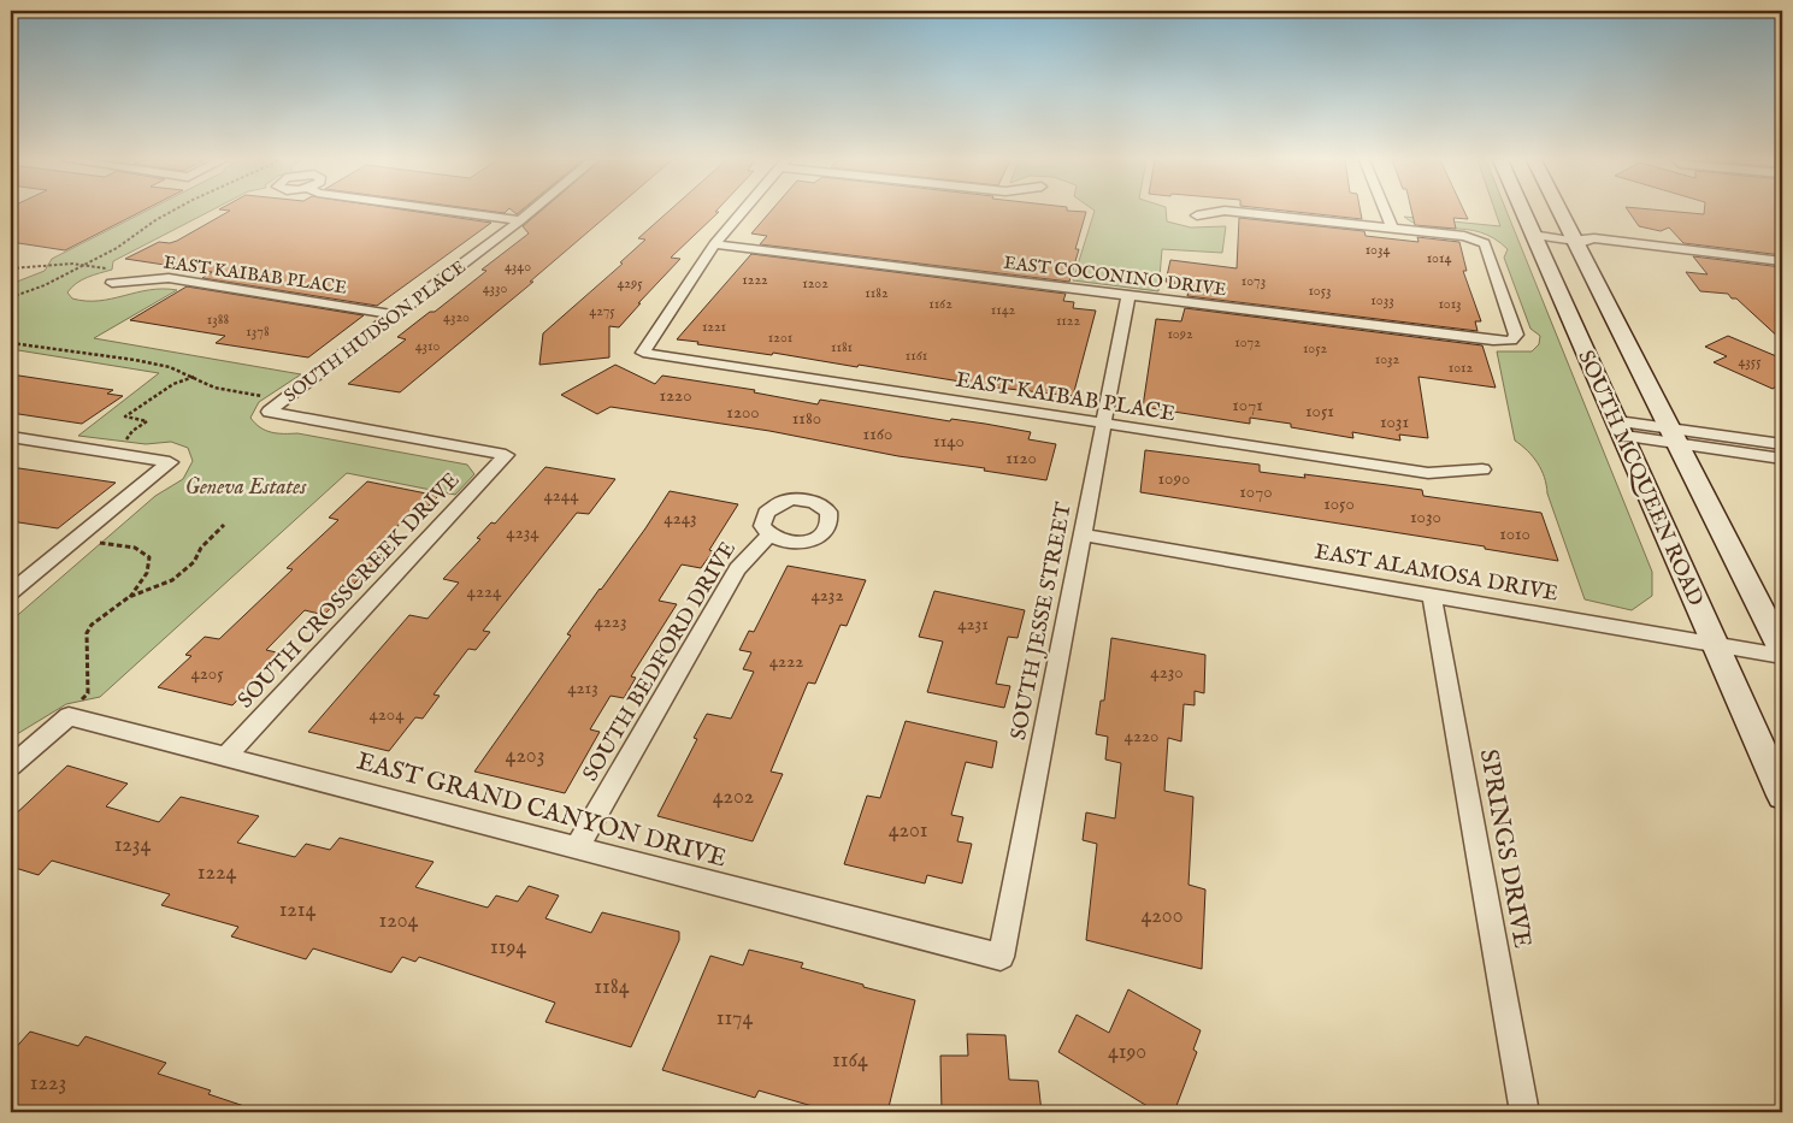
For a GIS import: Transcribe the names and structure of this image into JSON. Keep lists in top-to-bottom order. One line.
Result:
{"streets":{"main road":["SOUTH MCQUEEN ROAD"],"street":["EAST KAIBAB PLACE","EAST COCONINO DRIVE","SOUTH HUDSON PLACE","EAST ALAMOSA DRIVE","SOUTH CROSSCREEK DRIVE","SOUTH JESSE STREET","SOUTH BEDFORD DRIVE","EAST GRAND CANYON DRIVE","SPRINGS DRIVE"]},"crossings":[["EAST KAIBAB PLACE","EAST COCONINO DRIVE"],["EAST KAIBAB PLACE","SOUTH HUDSON PLACE"],["EAST KAIBAB PLACE","SOUTH JESSE STREET"],["EAST COCONINO DRIVE","SOUTH JESSE STREET"],["SOUTH HUDSON PLACE","SOUTH CROSSCREEK DRIVE"],["SOUTH MCQUEEN ROAD","EAST ALAMOSA DRIVE"],["EAST ALAMOSA DRIVE","SOUTH JESSE STREET"],["EAST ALAMOSA DRIVE","SPRINGS DRIVE"],["SOUTH CROSSCREEK DRIVE","EAST GRAND CANYON DRIVE"],["SOUTH JESSE STREET","EAST GRAND CANYON DRIVE"],["SOUTH BEDFORD DRIVE","EAST GRAND CANYON DRIVE"]],"parks":["Geneva Estates"],"house_numbers":["1034","1014","4340","1222","1073","4295","1202","4330","1053","1182","1033","1162","1013","1142","4275","4320","1388","1122","1221","1378","1092","1201","1072","4310","1181","1052","1161","1032","4355","1012","1220","1071","1051","1200","1180","1031","1160","1140","1120","1090","1070","4244","1050","1030","4243","4234","1010","4224","4232","4223","4231","4222","4230","4205","4213","4204","4220","4203","4202","4201","1234","1224","1214","4200","1204","1194","1184","1174","4190","1164","1223"]}
